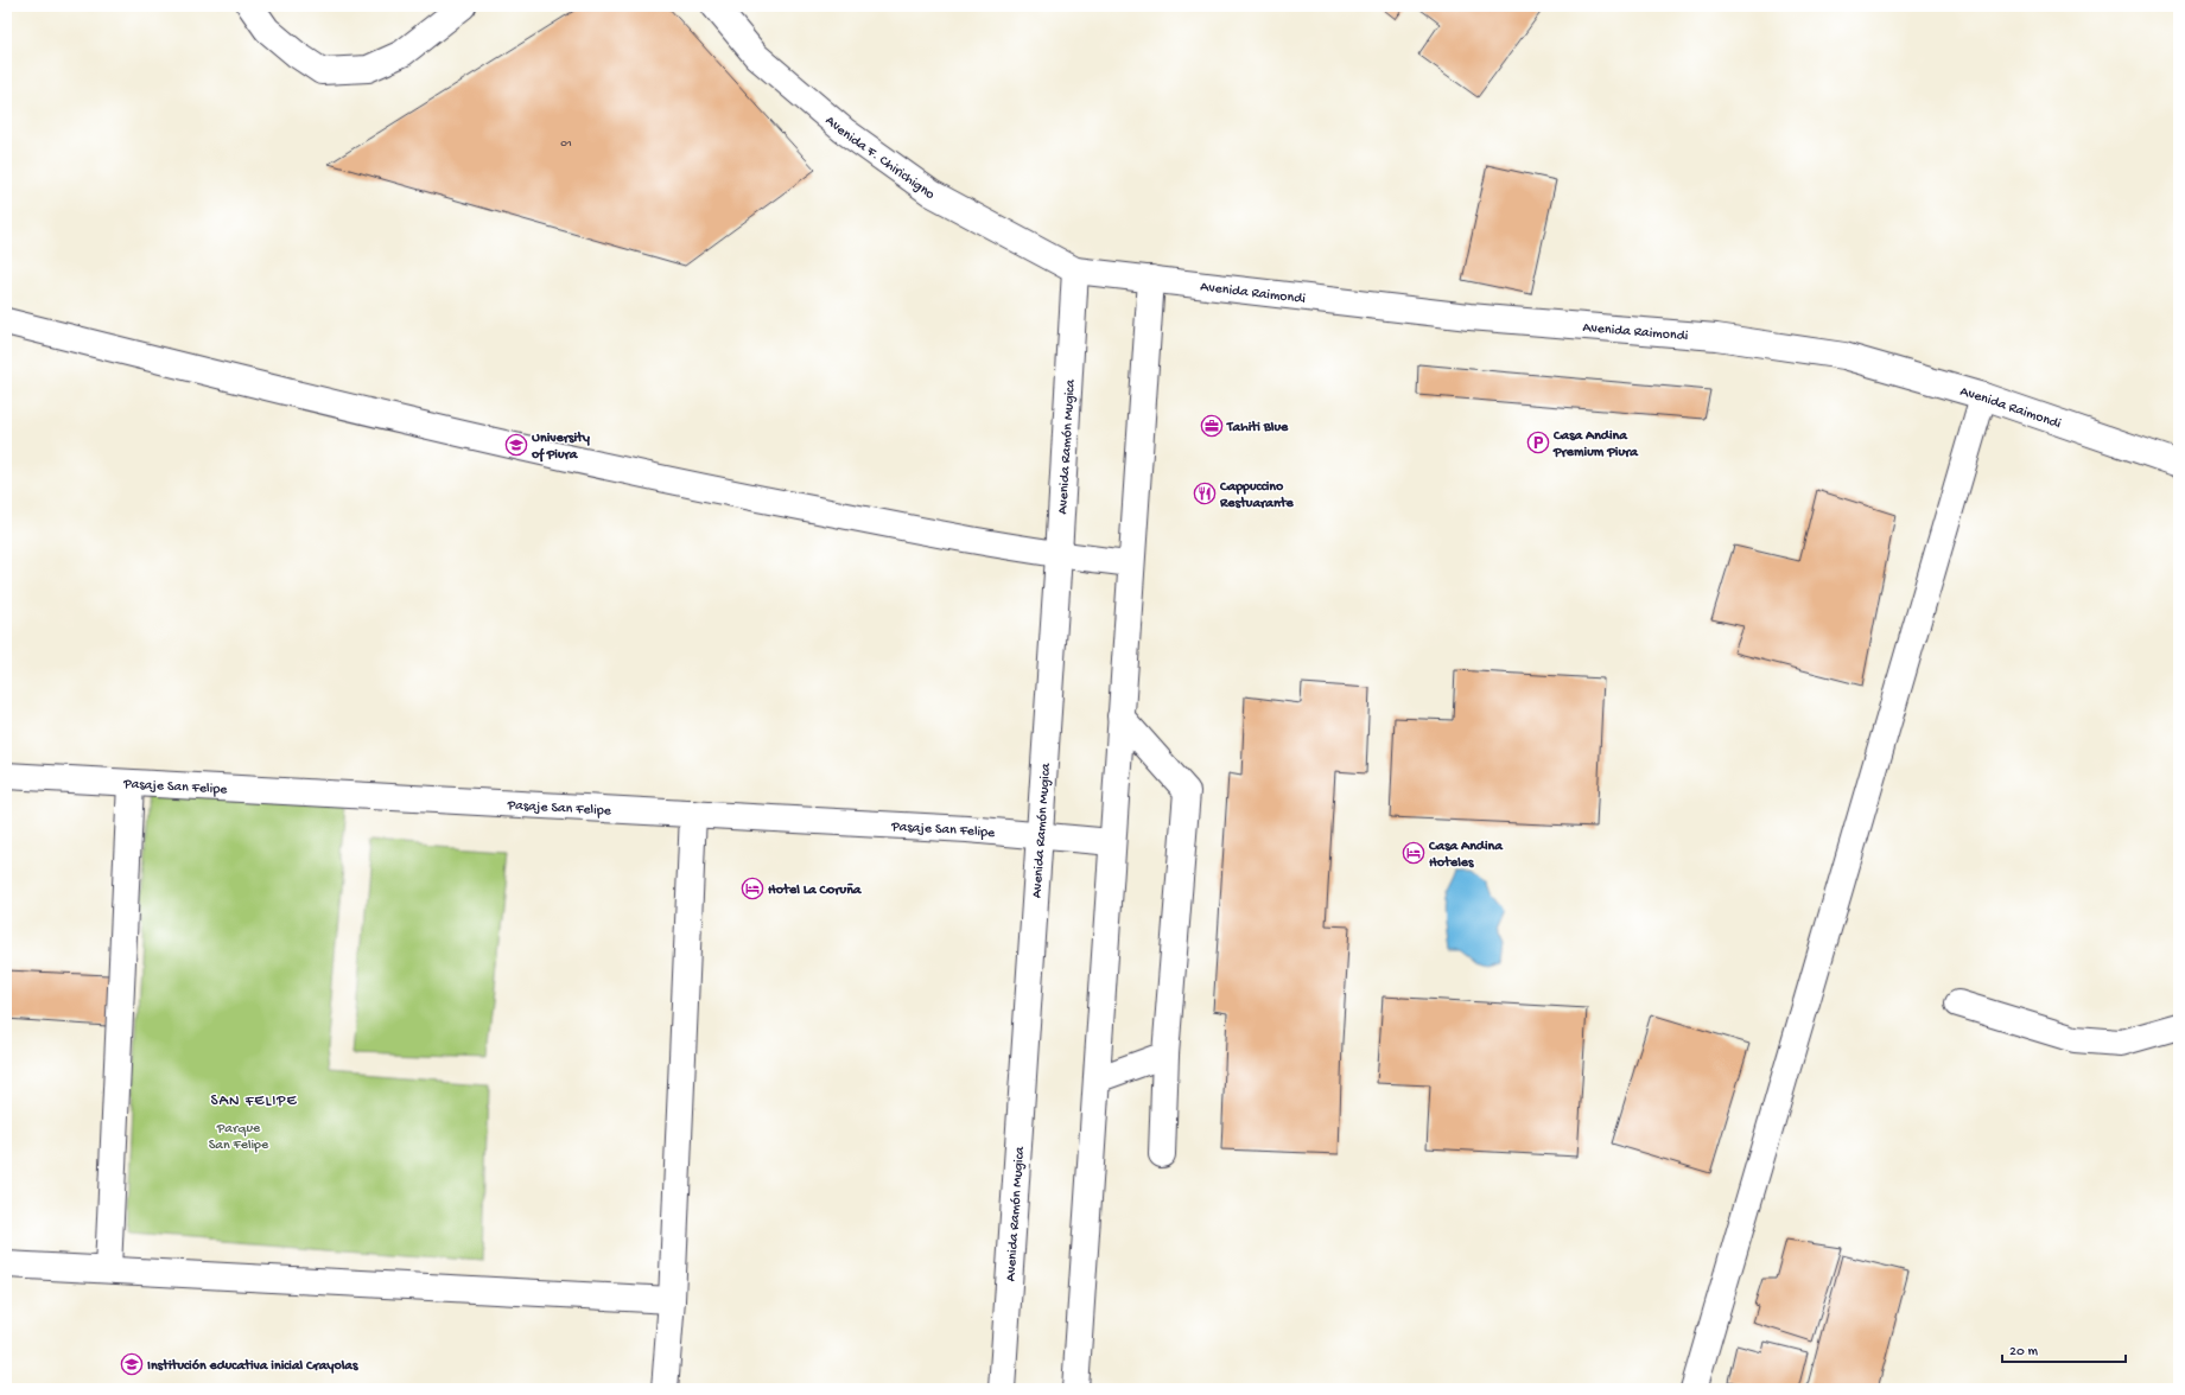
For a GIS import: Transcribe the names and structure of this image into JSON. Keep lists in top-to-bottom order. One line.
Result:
{"streets":{"street":["Avenida F. Chirichigno","Avenida Raimondi","Avenida Ramón Mugica","Pasaje San Felipe"]},"crossings":[["Avenida F. Chirichigno","Avenida Raimondi"],["Avenida F. Chirichigno","Avenida Ramón Mugica"],["Avenida Raimondi","Avenida Ramón Mugica"],["Avenida Ramón Mugica","Pasaje San Felipe"]],"districts":["SAN FELIPE"],"parks":["Parque San Felipe"],"places":{"office":["Tahiti Blue"],"parking":["Casa Andina Premium Piura"],"school or university":["University of Piura","Institución educativa inicial Crayolas"],"restaurant":["Cappuccino Restuarante"],"hotel":["Casa Andina Hoteles","Hotel La Coruña"]},"house_numbers":["01"],"scale_bar":"20 m"}
